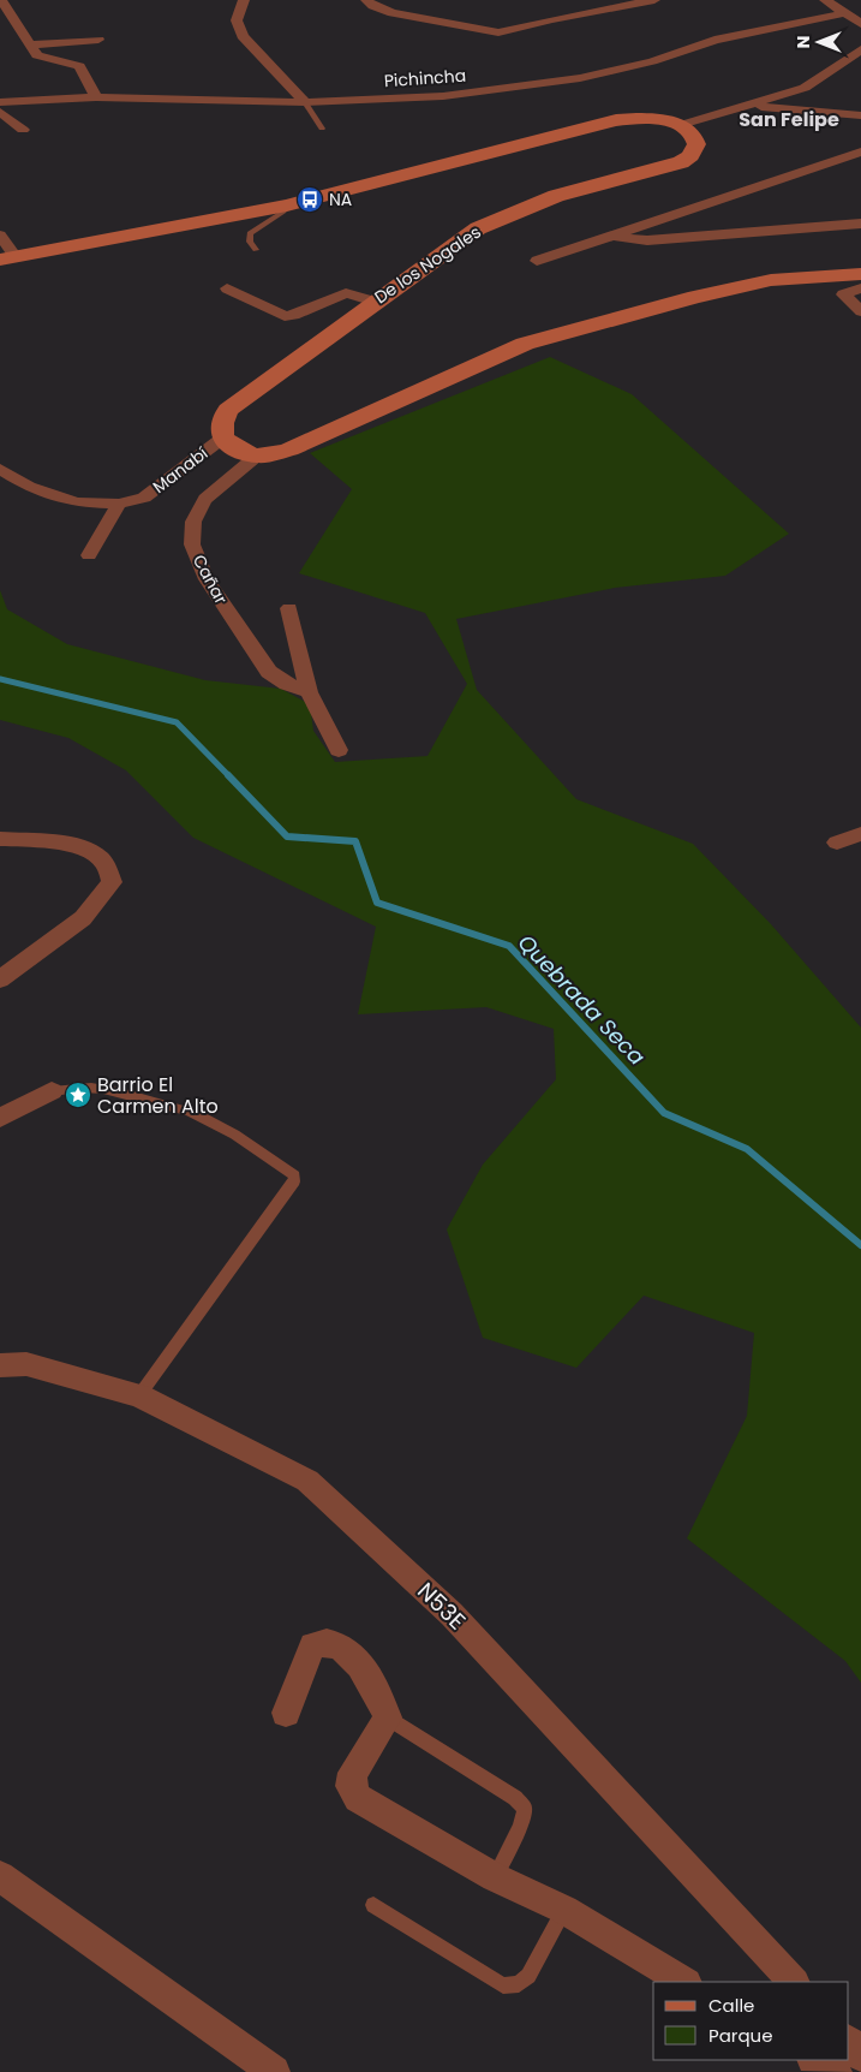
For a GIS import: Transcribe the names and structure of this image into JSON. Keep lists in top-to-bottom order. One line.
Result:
{"streets":{"street":["Pichincha","De los Nogales","Manabí","Cañar","N53E"]},"crossings":[["De los Nogales","Manabí"]],"districts":["San Felipe"],"water":["Quebrada Seca"],"places":{"bus stop":["NA"],"place":["Barrio El Carmen Alto"]},"legend":["Calle","Parque"],"north":"left"}
